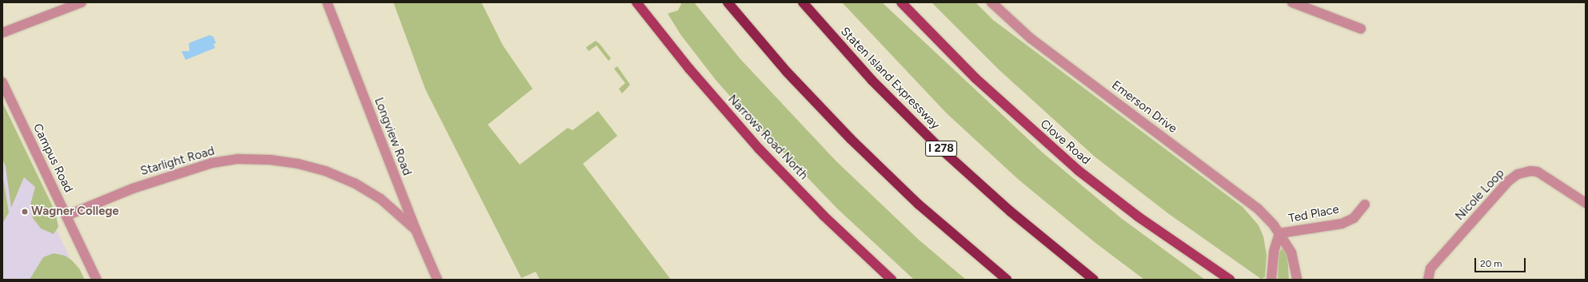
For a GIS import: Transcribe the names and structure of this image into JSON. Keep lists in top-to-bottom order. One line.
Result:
{"streets":{"highway":["Staten Island Expressway","I 278"],"main road":["Narrows Road North","Clove Road"],"street":["Emerson Drive","Longview Road","Campus Road","Starlight Road","Nicole Loop","Ted Place"]},"crossings":[["Emerson Drive","Ted Place"],["Longview Road","Starlight Road"],["Campus Road","Starlight Road"]],"places":["Wagner College"],"scale_bar":"20 m"}
